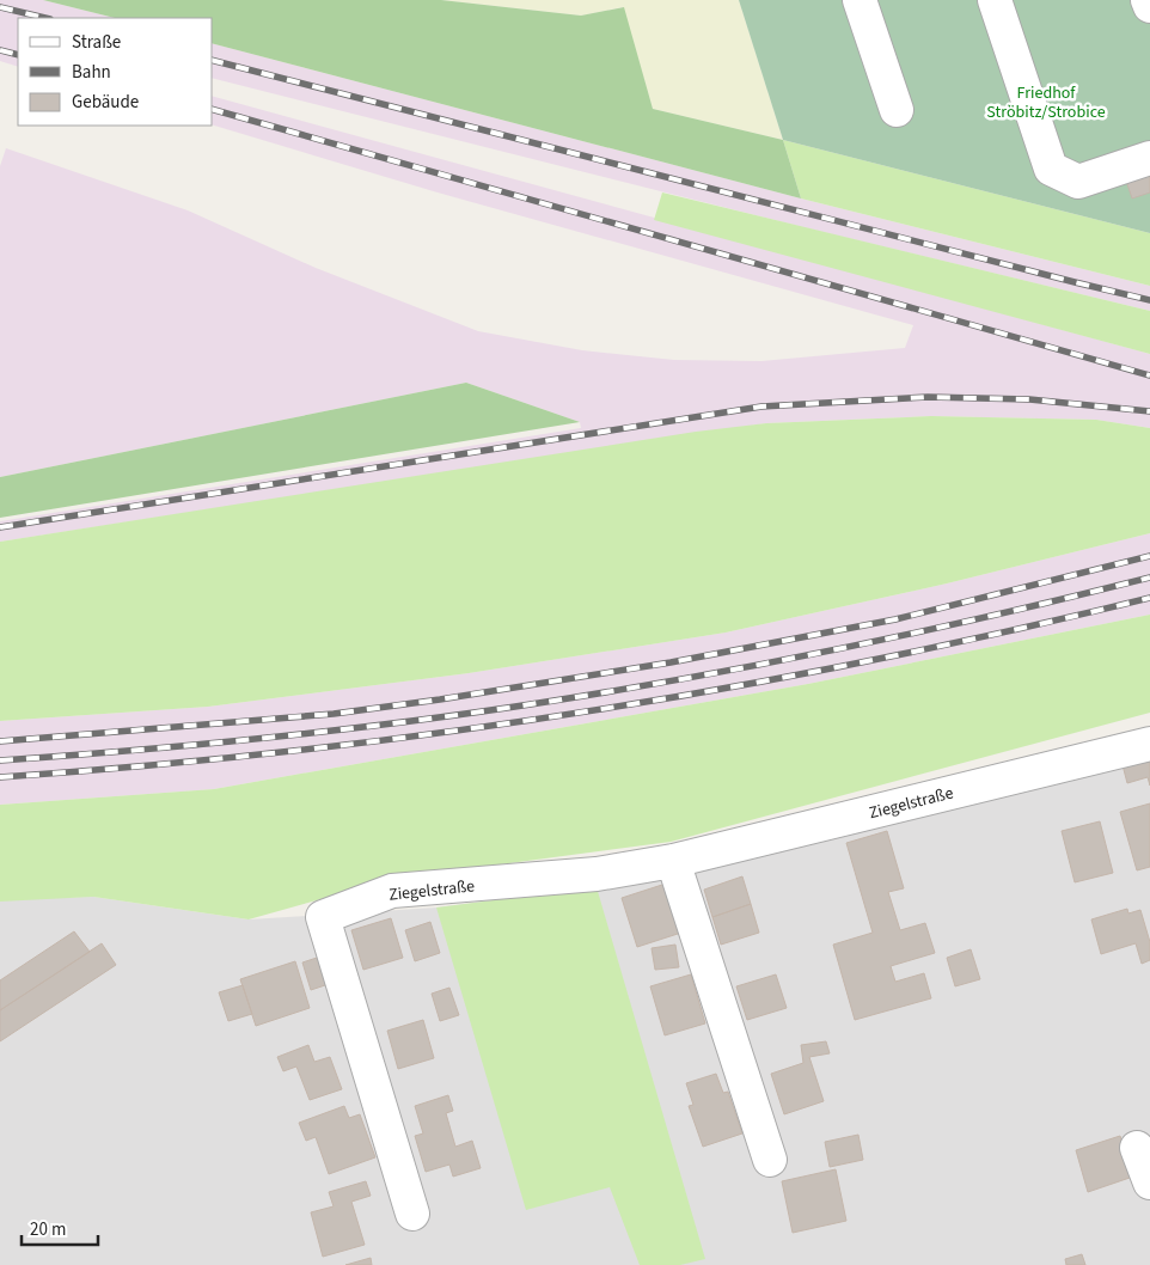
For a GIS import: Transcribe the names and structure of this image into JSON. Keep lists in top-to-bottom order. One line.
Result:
{"streets":{"street":["Ziegelstraße"]},"parks":["Friedhof Ströbitz/Strobice"],"legend":["Straße","Bahn","Gebäude"],"scale_bar":"20 m"}
